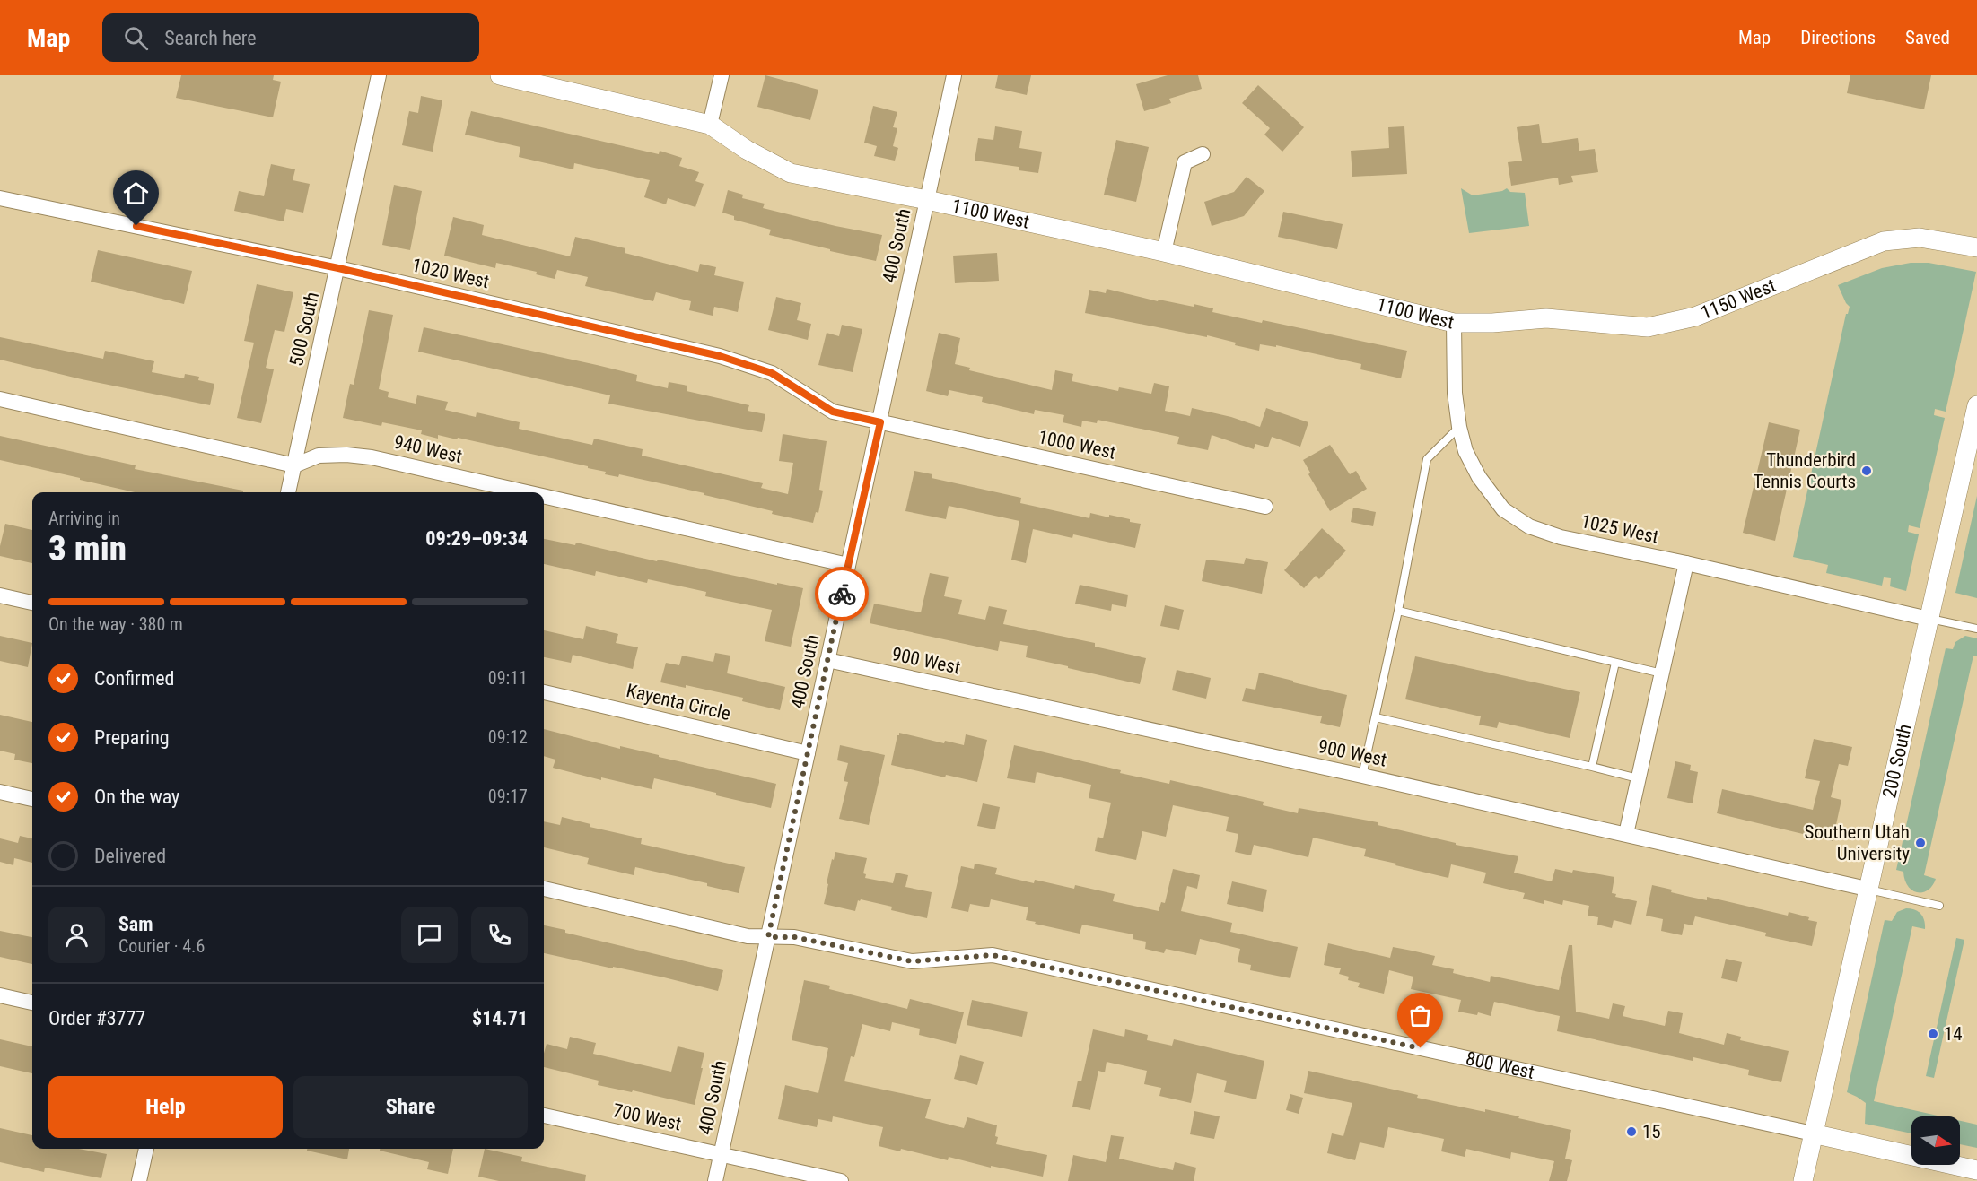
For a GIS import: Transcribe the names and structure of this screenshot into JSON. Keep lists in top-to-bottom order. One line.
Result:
{"streets":{"street":["1100 West","400 South","1020 West","1150 West","500 South","1000 West","940 West","1025 West","900 West","Kayenta Circle","200 South","800 West","700 West"]},"crossings":[["1100 West","400 South"],["1100 West","1150 West"],["1100 West","1025 West"],["400 South","1020 West"],["400 South","1000 West"],["400 South","940 West"],["400 South","900 West"],["400 South","Kayenta Circle"],["400 South","800 West"],["400 South","700 West"],["1020 West","500 South"],["1020 West","1000 West"],["500 South","940 West"],["1025 West","200 South"],["900 West","200 South"],["200 South","800 West"]],"places":["Thunderbird Tennis Courts","Southern Utah University","14","15"],"north":"right","page":{"header":"Map","search":"Search here","nav":["Map","Directions","Saved"],"heading":["3 min","Arriving in","09:29–09:34"],"panel":["Sam","Courier · 4.6","Order #3777","$14.71"],"bar":"On the way · 380 m","list":[["Confirmed","09:11"],["Preparing","09:12"],["On the way","09:17"],"Delivered"],"buttons":["Help","Share"]}}
